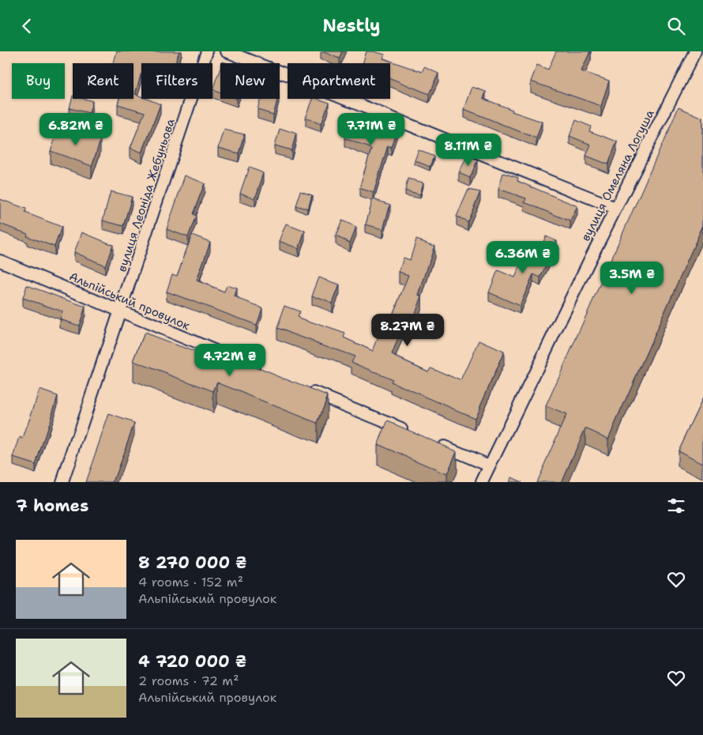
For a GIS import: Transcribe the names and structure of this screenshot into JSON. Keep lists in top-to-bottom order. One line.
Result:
{"streets":{"street":["вулиця Омеляна Логуша","вулиця Леоніда Жебуньова","Альпійський провулок"]},"crossings":[["вулиця Леоніда Жебуньова","Альпійський провулок"]],"page":{"header":"Nestly","chip":["Buy","Rent","Filters","New","Apartment"],"price":["6.82M ₴","7.71M ₴","8.11M ₴","6.36M ₴","3.5M ₴","8.27M ₴","4.72M ₴"],"heading":"7 homes","list":[{"name":"8 270 000 ₴","note":"4 rooms · 152 m² · Альпійський провулок"},{"name":"4 720 000 ₴","note":"2 rooms · 72 m² · Альпійський провулок"}]}}
